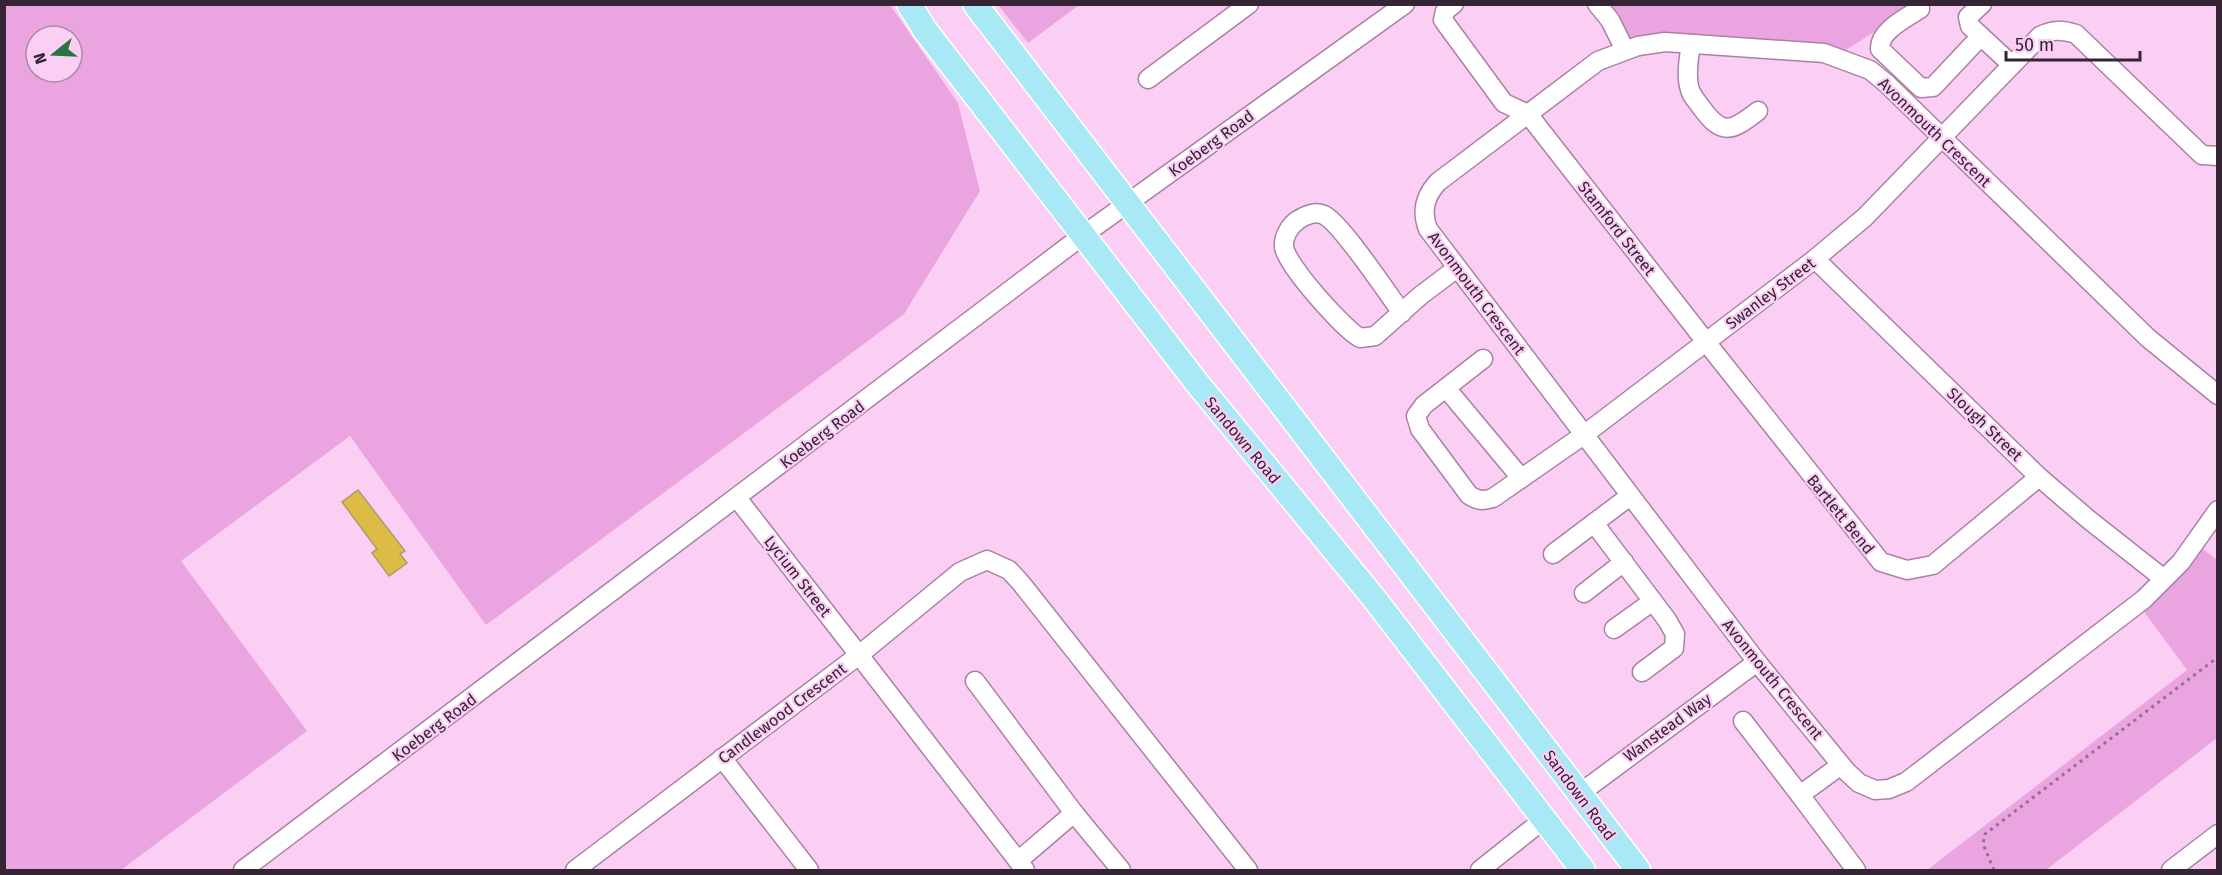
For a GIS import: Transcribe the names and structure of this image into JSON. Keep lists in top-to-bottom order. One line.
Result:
{"streets":{"main road":["Sandown Road"],"street":["Avonmouth Crescent","Koeberg Road","Stamford Street","Swanley Street","Slough Street","Bartlett Bend","Lycium Street","Candlewood Crescent","Wanstead Way"]},"crossings":[["Avonmouth Crescent","Stamford Street"],["Avonmouth Crescent","Swanley Street"],["Avonmouth Crescent","Slough Street"],["Avonmouth Crescent","Wanstead Way"],["Koeberg Road","Sandown Road"],["Koeberg Road","Lycium Street"],["Stamford Street","Swanley Street"],["Stamford Street","Bartlett Bend"],["Swanley Street","Slough Street"],["Swanley Street","Bartlett Bend"],["Slough Street","Bartlett Bend"],["Sandown Road","Wanstead Way"],["Lycium Street","Candlewood Crescent"]],"scale_bar":"50 m","north":"left"}
